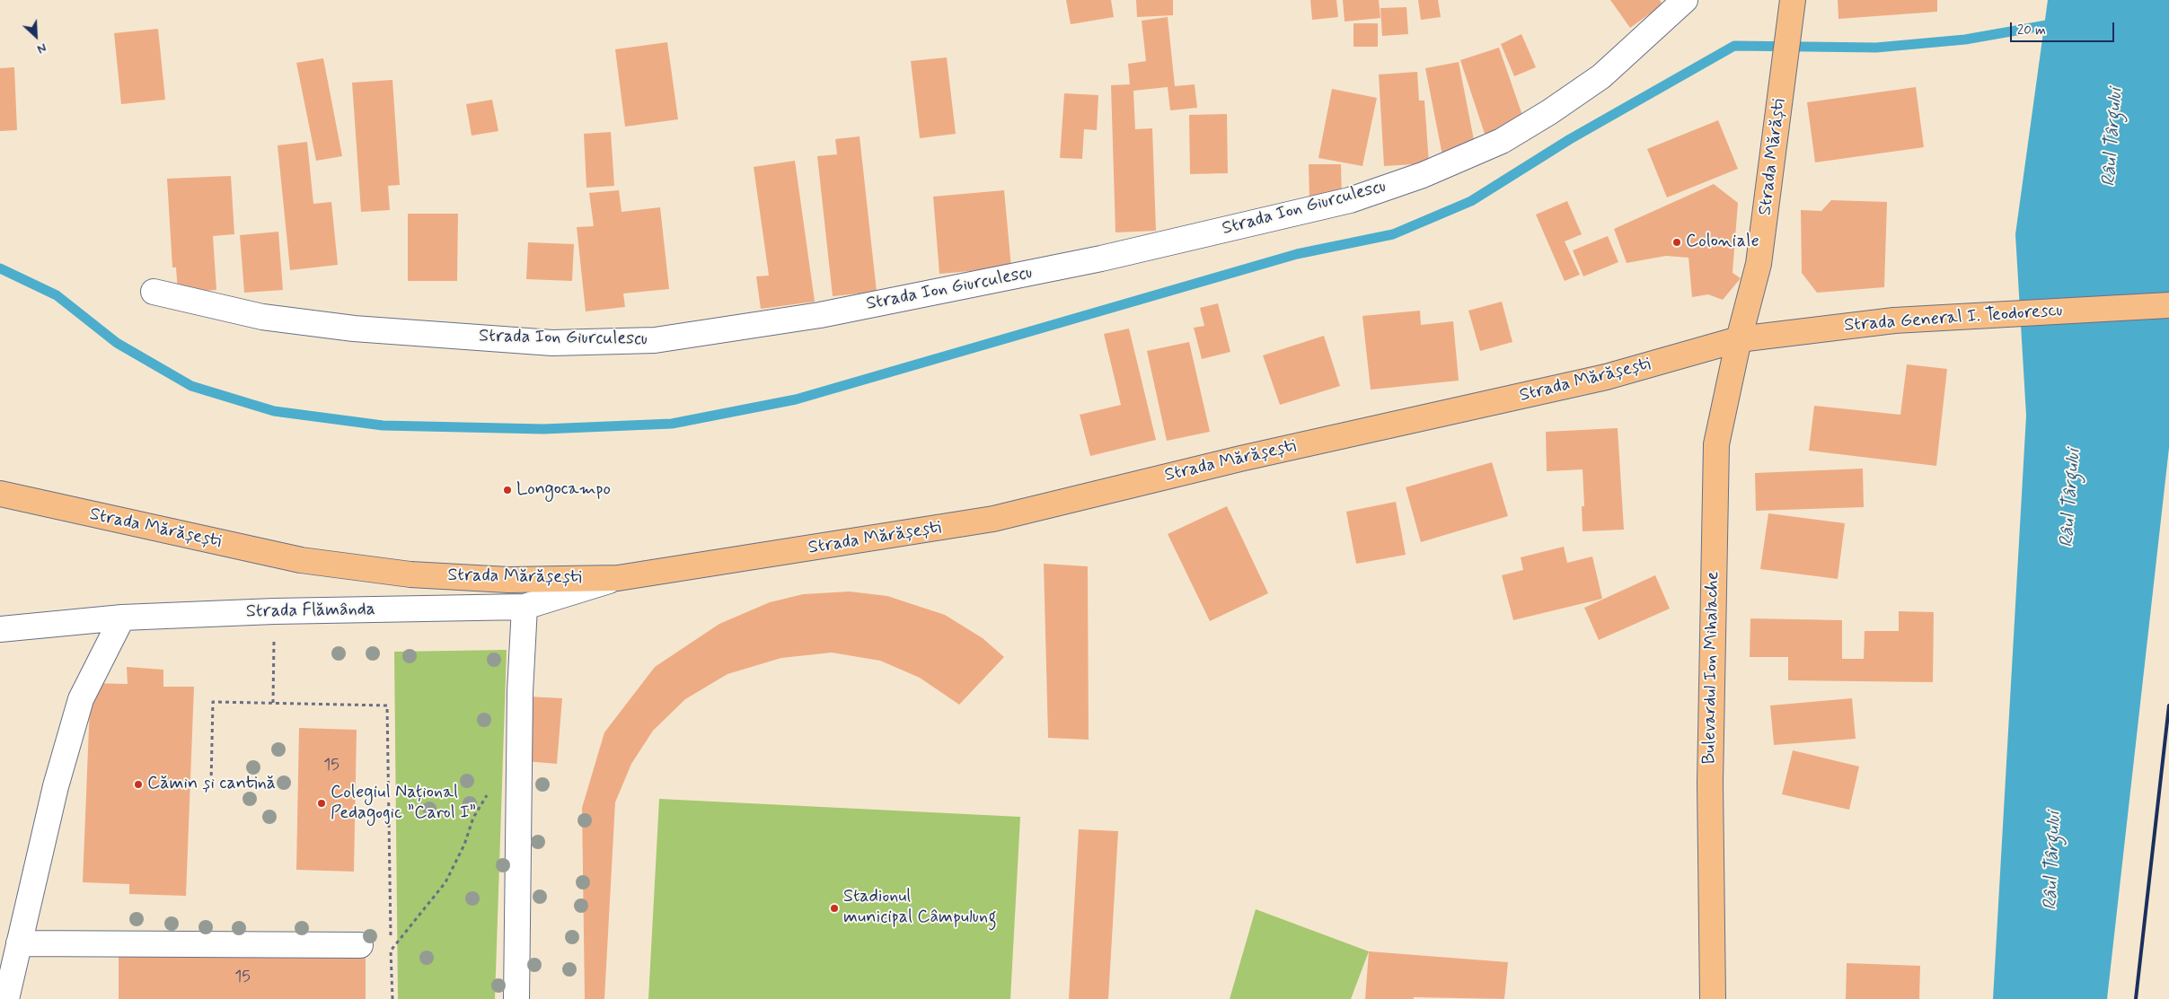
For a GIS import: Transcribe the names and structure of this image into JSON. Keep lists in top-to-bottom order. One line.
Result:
{"streets":{"main road":["Strada Mărăști","Strada General I. Teodorescu","Strada Mărășești","Bulevardul Ion Mihalache"],"street":["Strada Ion Giurculescu","Strada Flămânda"]},"crossings":[["Strada Mărăști","Strada General I. Teodorescu"],["Strada Mărăști","Strada Mărășești"],["Strada Mărăști","Bulevardul Ion Mihalache"],["Strada General I. Teodorescu","Strada Mărășești"],["Strada General I. Teodorescu","Bulevardul Ion Mihalache"],["Strada Mărășești","Strada Flămânda"],["Strada Mărășești","Bulevardul Ion Mihalache"]],"water":["Râul Târgului"],"places":["Coloniale","Longocampo","Cămin și cantină","Colegiul Național Pedagogic ”Carol I”","Stadionul municipal Câmpulung"],"house_numbers":["15","15"],"scale_bar":"20 m","north":"bottom right"}
